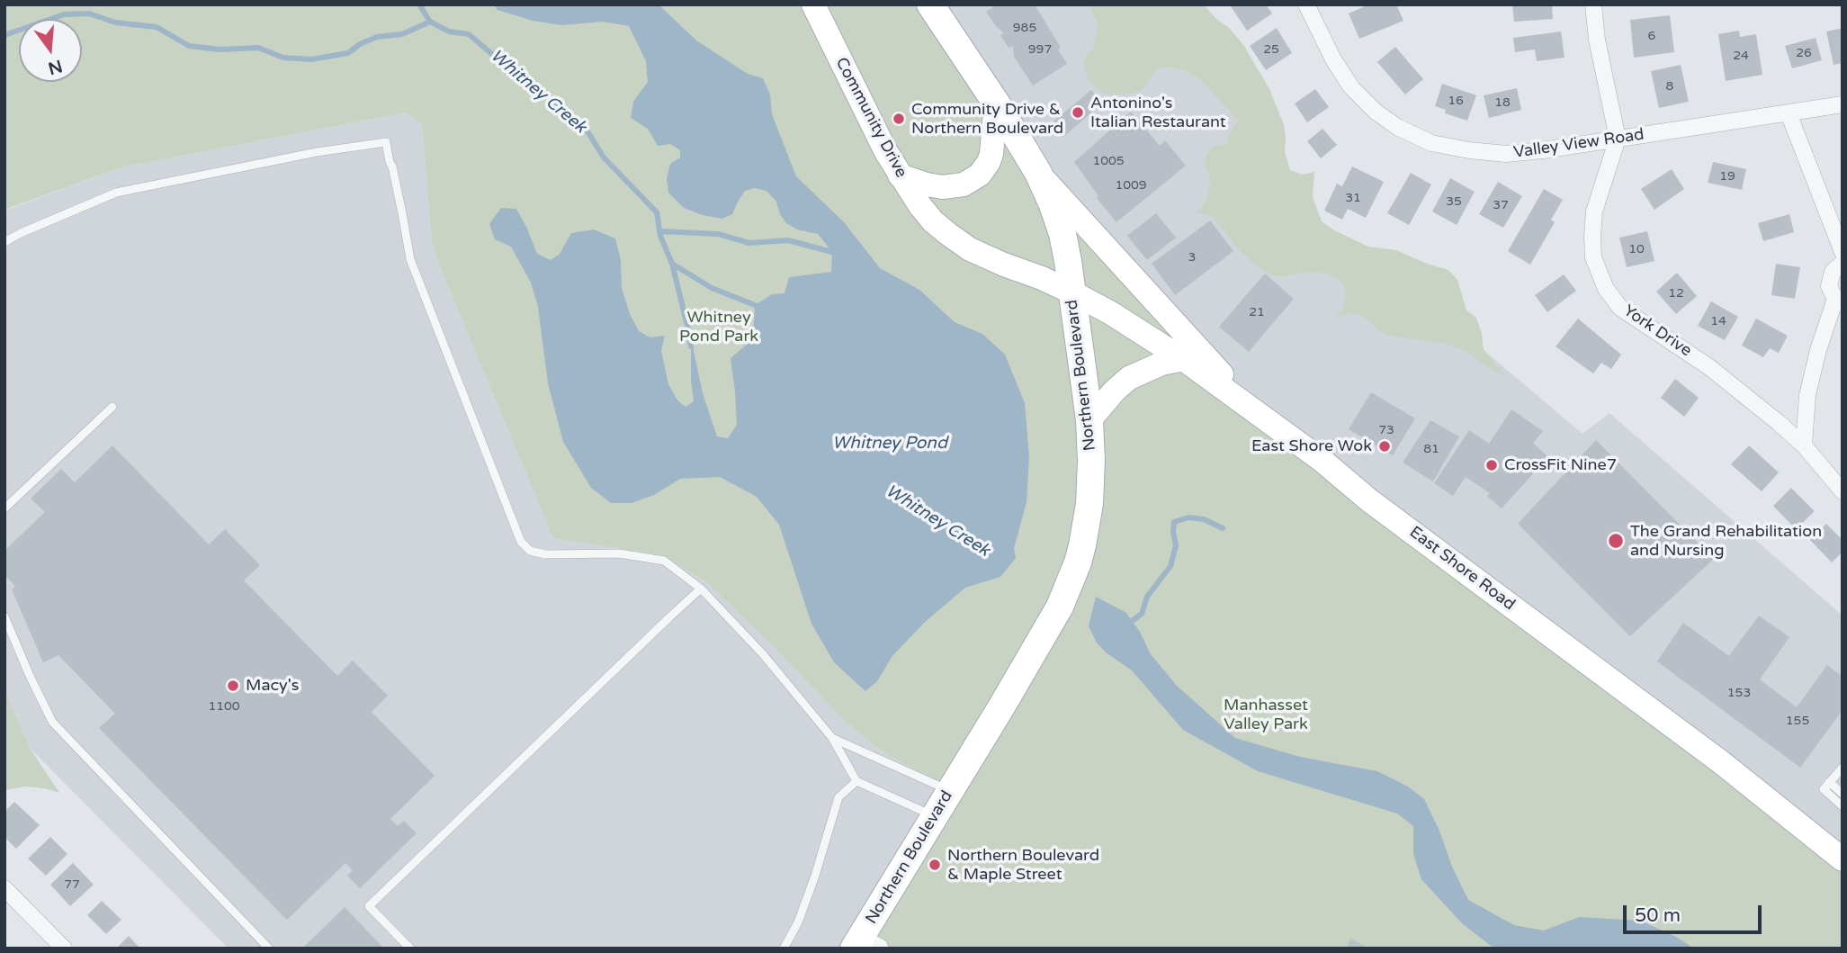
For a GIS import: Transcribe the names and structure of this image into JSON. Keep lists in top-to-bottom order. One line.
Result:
{"streets":{"main road":["Community Drive","Northern Boulevard","East Shore Road"],"street":["Valley View Road","York Drive"]},"crossings":[["Community Drive","Northern Boulevard"],["Community Drive","East Shore Road"],["Valley View Road","York Drive"],["Northern Boulevard","East Shore Road"]],"water":["Whitney Creek","Whitney Pond"],"parks":["Whitney Pond Park","Manhasset Valley Park"],"places":["Antonino's Italian Restaurant","Community Drive & Northern Boulevard","East Shore Wok","CrossFit Nine7","The Grand Rehabilitation and Nursing","Macy's","Northern Boulevard & Maple Street"],"house_numbers":["985","6","997","25","26","24","8","16","18","1005","19","1009","31","35","37","10","3","12","21","14","73","81","153","1100","155","77"],"scale_bar":"50 m","north":"bottom"}
